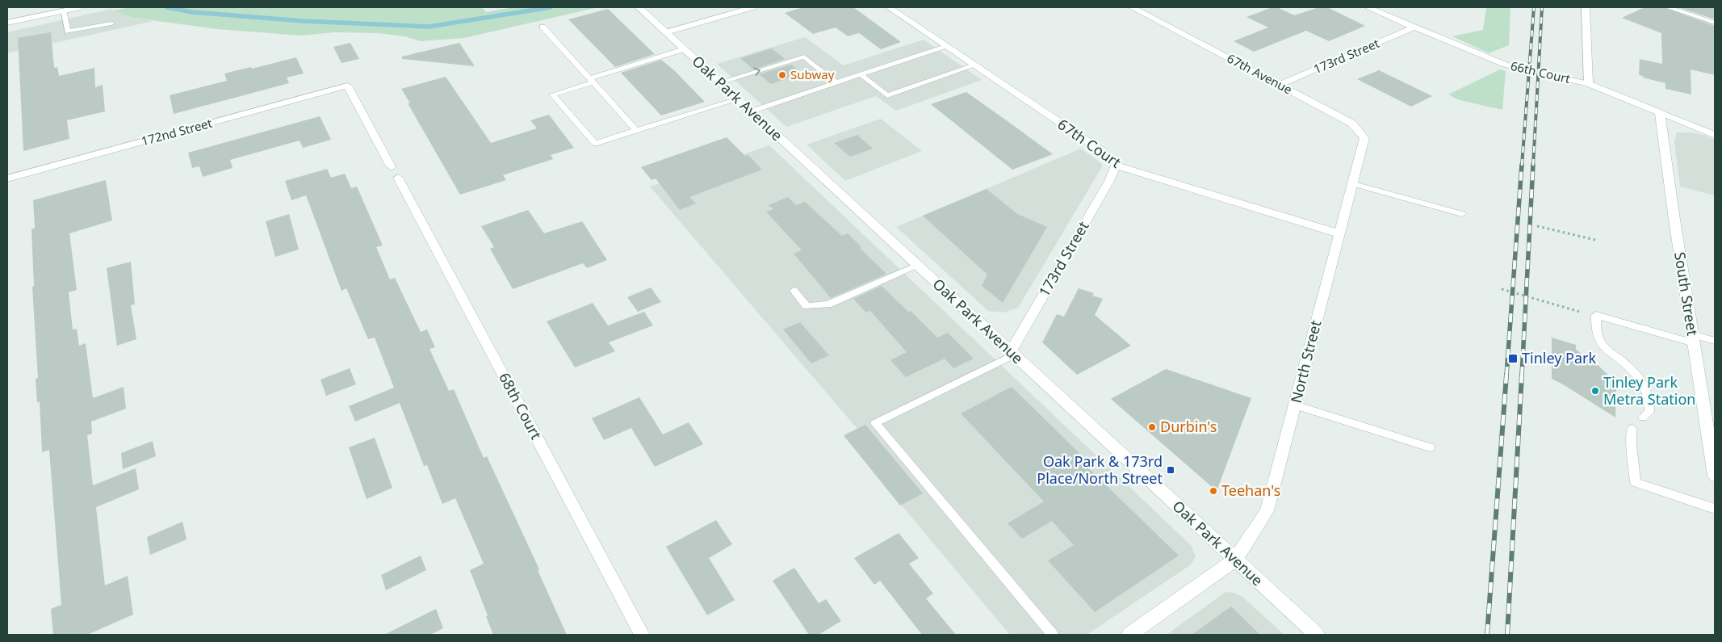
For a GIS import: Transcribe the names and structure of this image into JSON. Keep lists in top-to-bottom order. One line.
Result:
{"streets":{"street":["173rd Street","66th Court","67th Avenue","Oak Park Avenue","172nd Street","67th Court","South Street","North Street","68th Court"]},"crossings":[["173rd Street","66th Court"],["173rd Street","67th Avenue"],["173rd Street","Oak Park Avenue"],["173rd Street","67th Court"],["66th Court","South Street"],["67th Avenue","North Street"],["Oak Park Avenue","North Street"],["172nd Street","68th Court"],["67th Court","North Street"]],"places":{"other":["Subway","Tinley Park Metra Station","Durbin's","Teehan's"],"transit":["Tinley Park","Oak Park & 173rd Place/North Street"]}}
